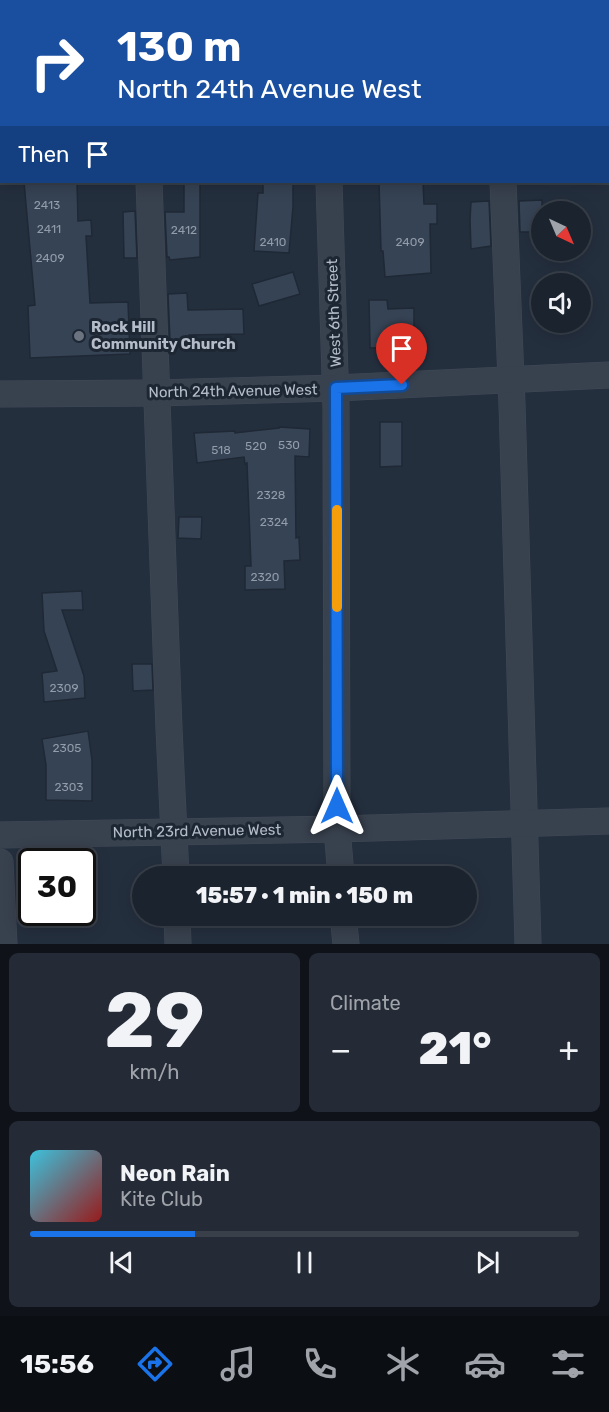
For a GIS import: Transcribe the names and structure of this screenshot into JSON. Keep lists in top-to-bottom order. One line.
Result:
{"streets":{"street":["West 6th Street","North 24th Avenue West","North 23rd Avenue West"]},"crossings":[["West 6th Street","North 24th Avenue West"],["West 6th Street","North 23rd Avenue West"]],"places":["Rock Hill Community Church"],"house_numbers":["2413","2411","2412","2410","2409","2409","530","520","518","2328","2324","2320","2309","2305","2303"],"north":"bottom right","page":{"turn":["130 m","North 24th Avenue West"],"then":"Then","limit":"30","trip":"15:57 · 1 min · 150 m","tile":[["29","km/h"],"Climate"],"heat":["−","21°","+"],"song":["Neon Rain","Kite Club"],"tabs":"15:56"}}
